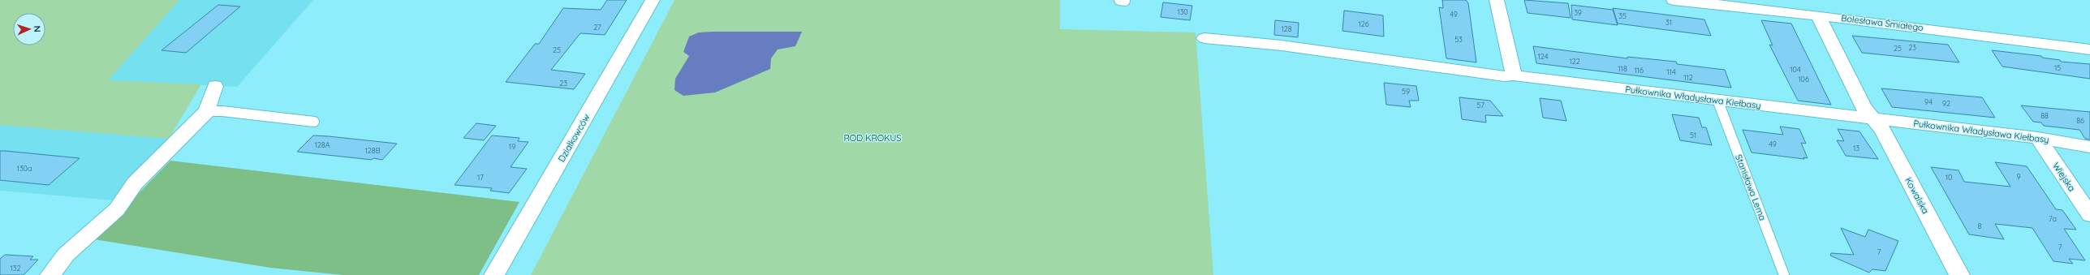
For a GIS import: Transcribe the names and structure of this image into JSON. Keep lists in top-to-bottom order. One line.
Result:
{"streets":{"street":["Bolesława Śmiałego","Pułkownika Władysława Kiełbasy","Działkowców","Wiejska","Kowalska"],"lane":["Stanisława Lema"]},"crossings":[["Pułkownika Władysława Kiełbasy","Wiejska"],["Pułkownika Władysława Kiełbasy","Stanisława Lema"],["Pułkownika Władysława Kiełbasy","Kowalska"]],"parks":["ROD KROKUS"],"house_numbers":["130","39","49","35","31","126","27","128","53","23","25","25","124","122","15","118","104","116","114","112","106","23","59","94","92","57","88","86","51","49","128A","19","13","128B","130a","9","17","10","7a","8","7","7","132"],"north":"right"}
